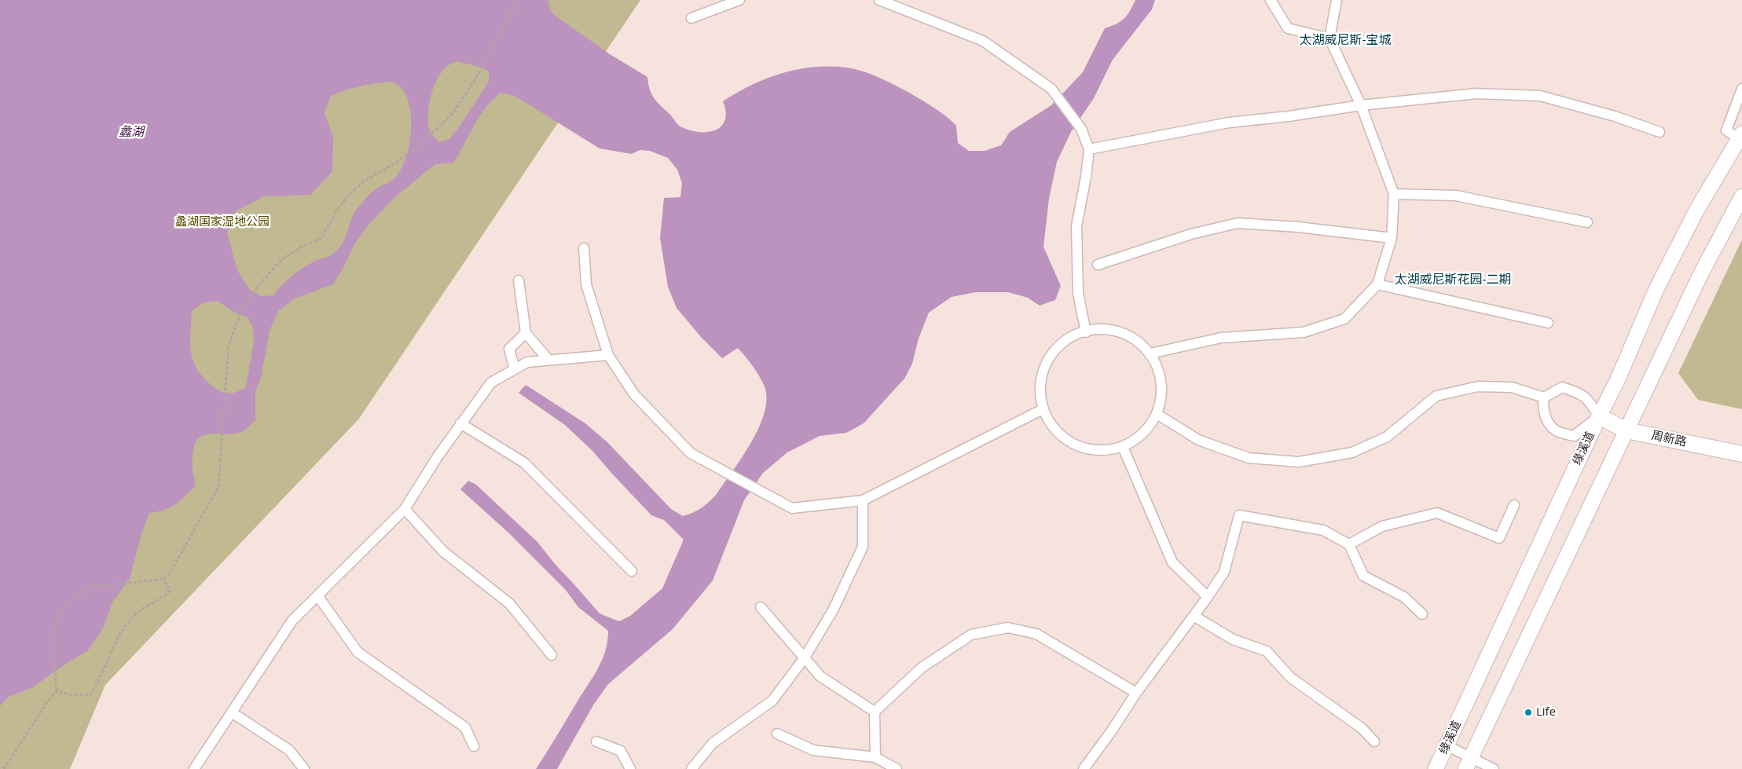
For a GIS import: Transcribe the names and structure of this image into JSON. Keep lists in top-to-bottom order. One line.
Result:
{"streets":{"main road":["周新路","缘溪道"]},"crossings":[["周新路","缘溪道"]],"districts":["太湖威尼斯-宝城","太湖威尼斯花园-二期"],"water":["蠡湖"],"parks":["蠡湖国家湿地公园"],"places":["Life"]}
